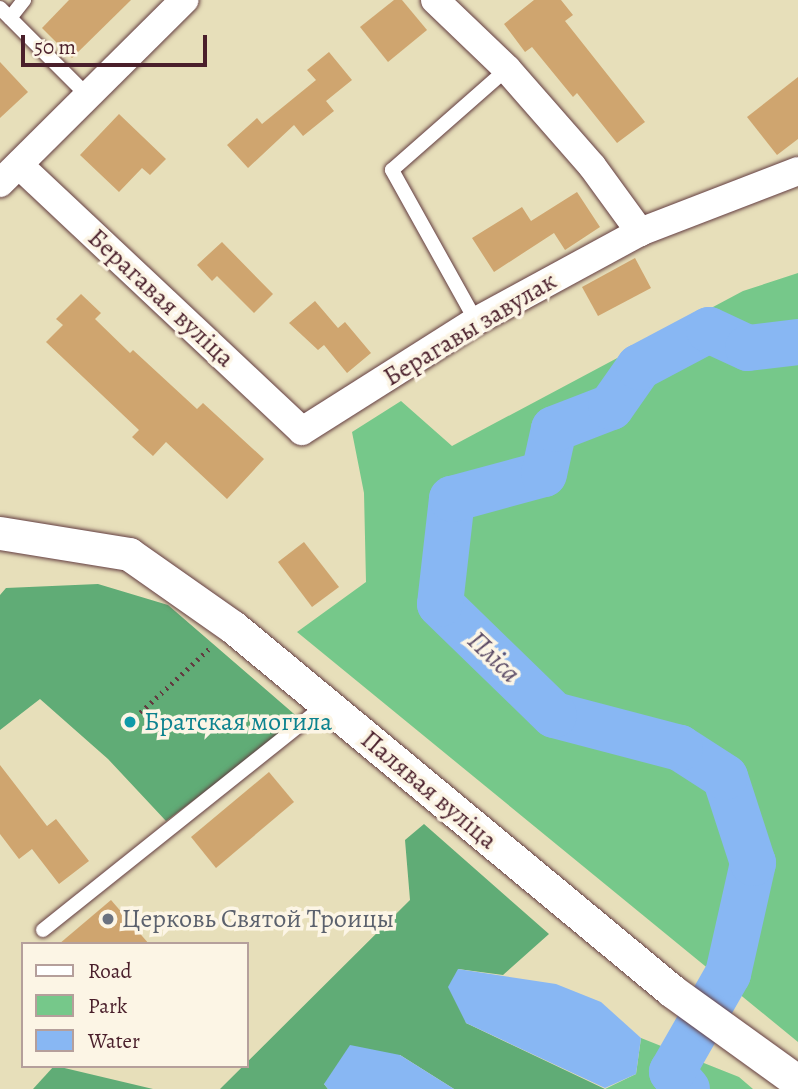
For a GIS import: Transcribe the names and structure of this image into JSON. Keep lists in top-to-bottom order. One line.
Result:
{"streets":{"street":["Берагавая вуліца","Берагавы завулак","Палявая вуліца"]},"crossings":[["Берагавая вуліца","Берагавы завулак"]],"water":["Пліса"],"places":["Братская могила","Церковь Святой Троицы"],"legend":["Road","Park","Water"],"scale_bar":"50 m"}
